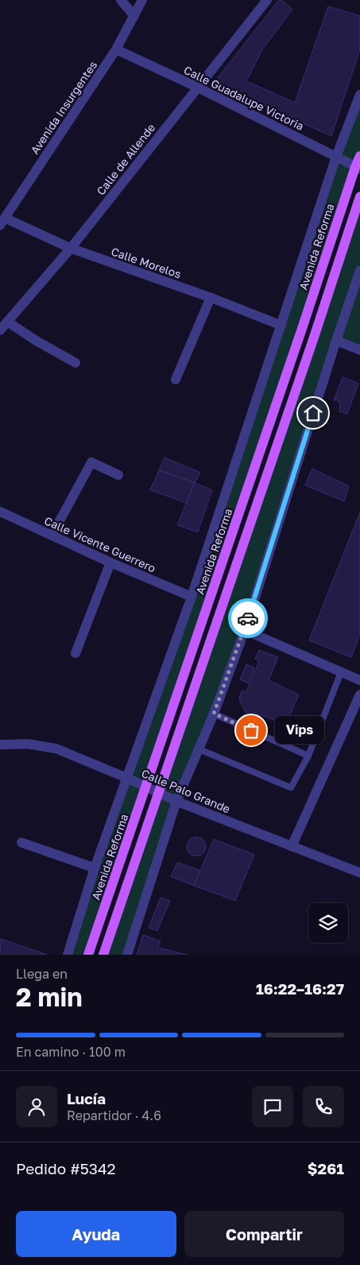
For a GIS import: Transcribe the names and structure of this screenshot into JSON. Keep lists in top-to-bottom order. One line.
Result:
{"streets":{"main road":["Avenida Reforma"],"street":["Calle Guadalupe Victoria","Avenida Insurgentes","Calle de Allende","Calle Morelos","Calle Vicente Guerrero","Calle Palo Grande"]},"crossings":[["Calle Guadalupe Victoria","Avenida Insurgentes"],["Calle Guadalupe Victoria","Calle de Allende"],["Calle Guadalupe Victoria","Avenida Reforma"],["Avenida Insurgentes","Calle Morelos"],["Calle de Allende","Calle Morelos"],["Avenida Reforma","Calle Palo Grande"]],"places":["Vips"],"page":{"bubble":"Vips","heading":["2 min","Llega en","16:22–16:27"],"panel":["Lucía","Repartidor · 4.6","Pedido #5342","$261"],"bar":"En camino · 100 m","buttons":["Ayuda","Compartir"]}}
